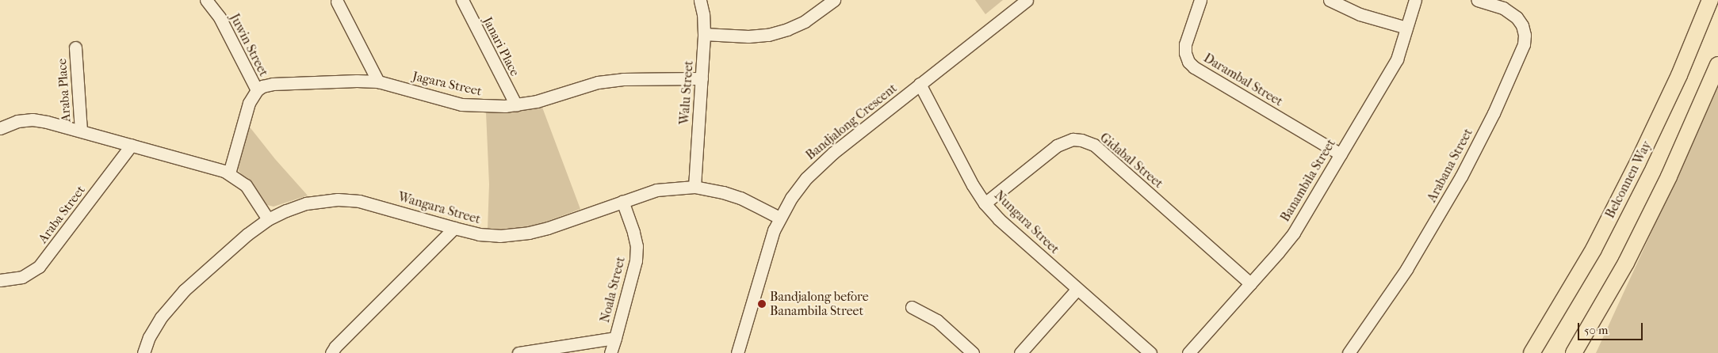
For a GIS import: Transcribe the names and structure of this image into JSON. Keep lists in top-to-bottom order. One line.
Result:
{"streets":{"main road":["Belconnen Way"],"street":["Juwin Street","Janari Place","Darambal Street","Jagara Street","Araba Place","Walu Street","Bandjalong Crescent","Gidabal Street","Arabana Street","Banambila Street","Wangara Street","Araba Street","Nungara Street","Noala Street"]},"crossings":[["Juwin Street","Jagara Street"],["Janari Place","Jagara Street"],["Darambal Street","Banambila Street"],["Jagara Street","Walu Street"],["Walu Street","Wangara Street"],["Bandjalong Crescent","Wangara Street"],["Bandjalong Crescent","Nungara Street"],["Gidabal Street","Banambila Street"],["Gidabal Street","Nungara Street"],["Wangara Street","Noala Street"]],"places":["Bandjalong before Banambila Street"],"scale_bar":"50 m"}
